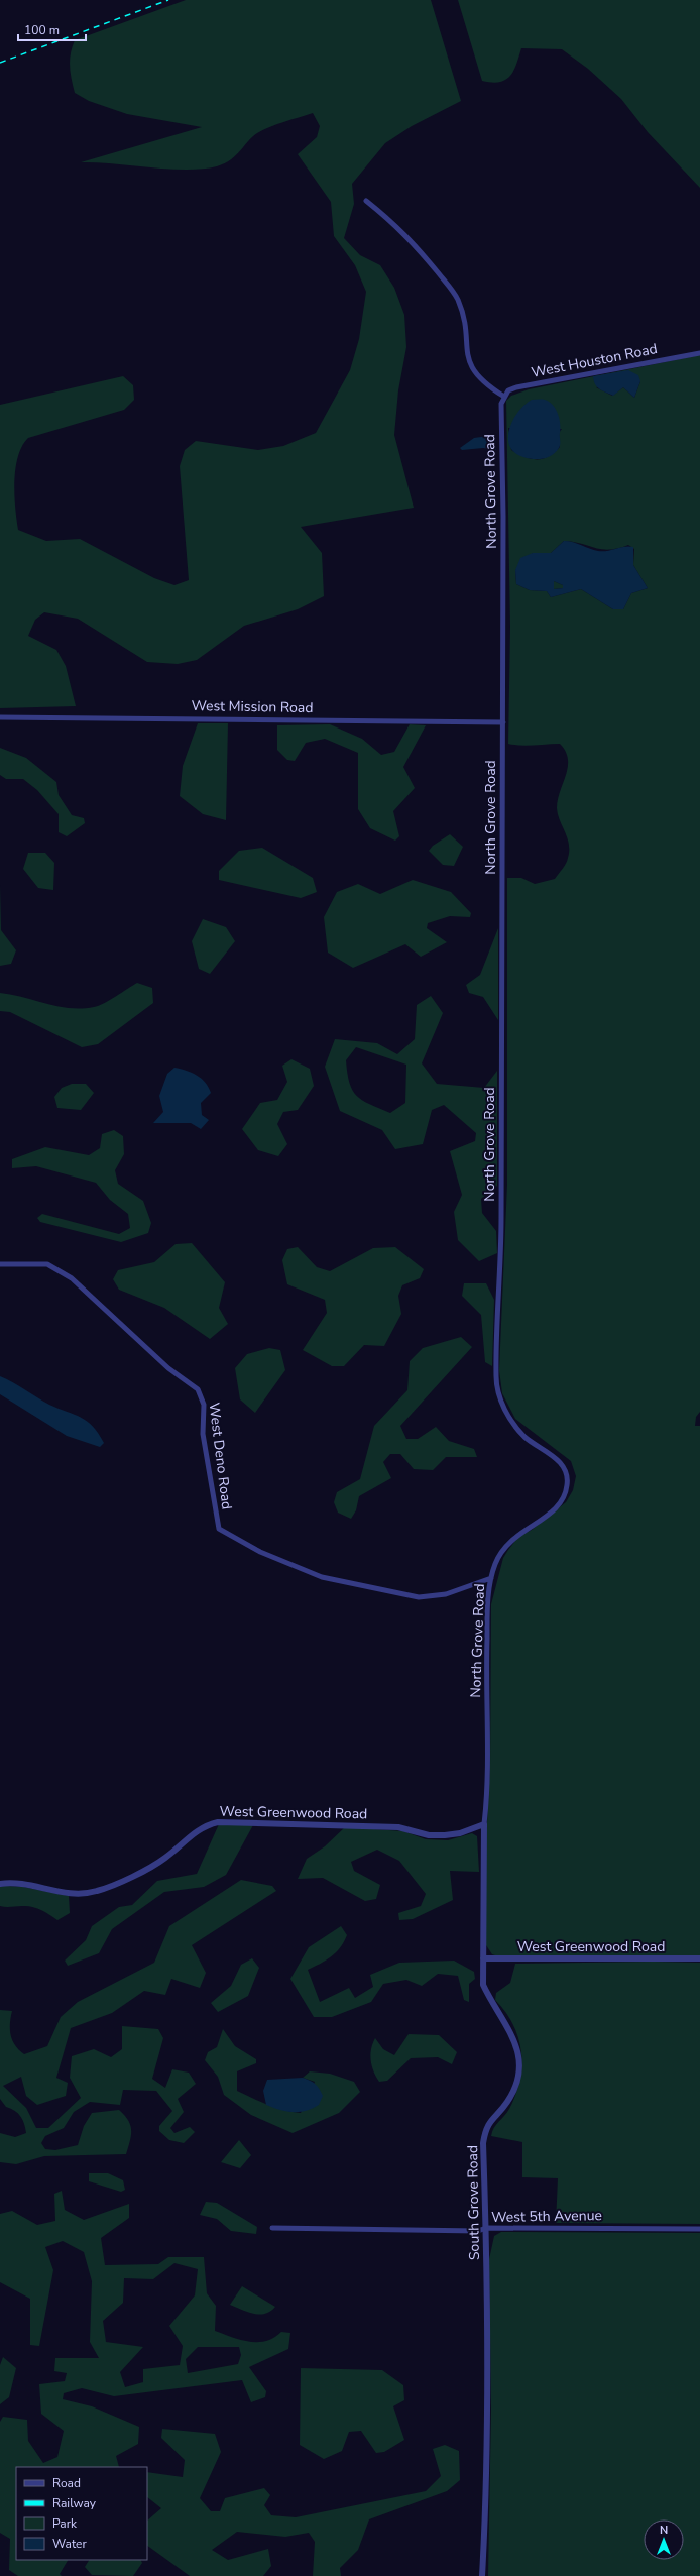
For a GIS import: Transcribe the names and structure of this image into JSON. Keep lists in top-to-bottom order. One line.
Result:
{"streets":{"street":["West Houston Road","North Grove Road","West Mission Road","West Deno Road","West Greenwood Road","South Grove Road","West 5th Avenue"]},"crossings":[["West Houston Road","North Grove Road"],["North Grove Road","West Mission Road"],["North Grove Road","West Deno Road"],["North Grove Road","West Greenwood Road"],["North Grove Road","South Grove Road"],["West Greenwood Road","South Grove Road"],["South Grove Road","West 5th Avenue"]],"legend":["Road","Railway","Park","Water"],"scale_bar":"100 m","north":"top"}
